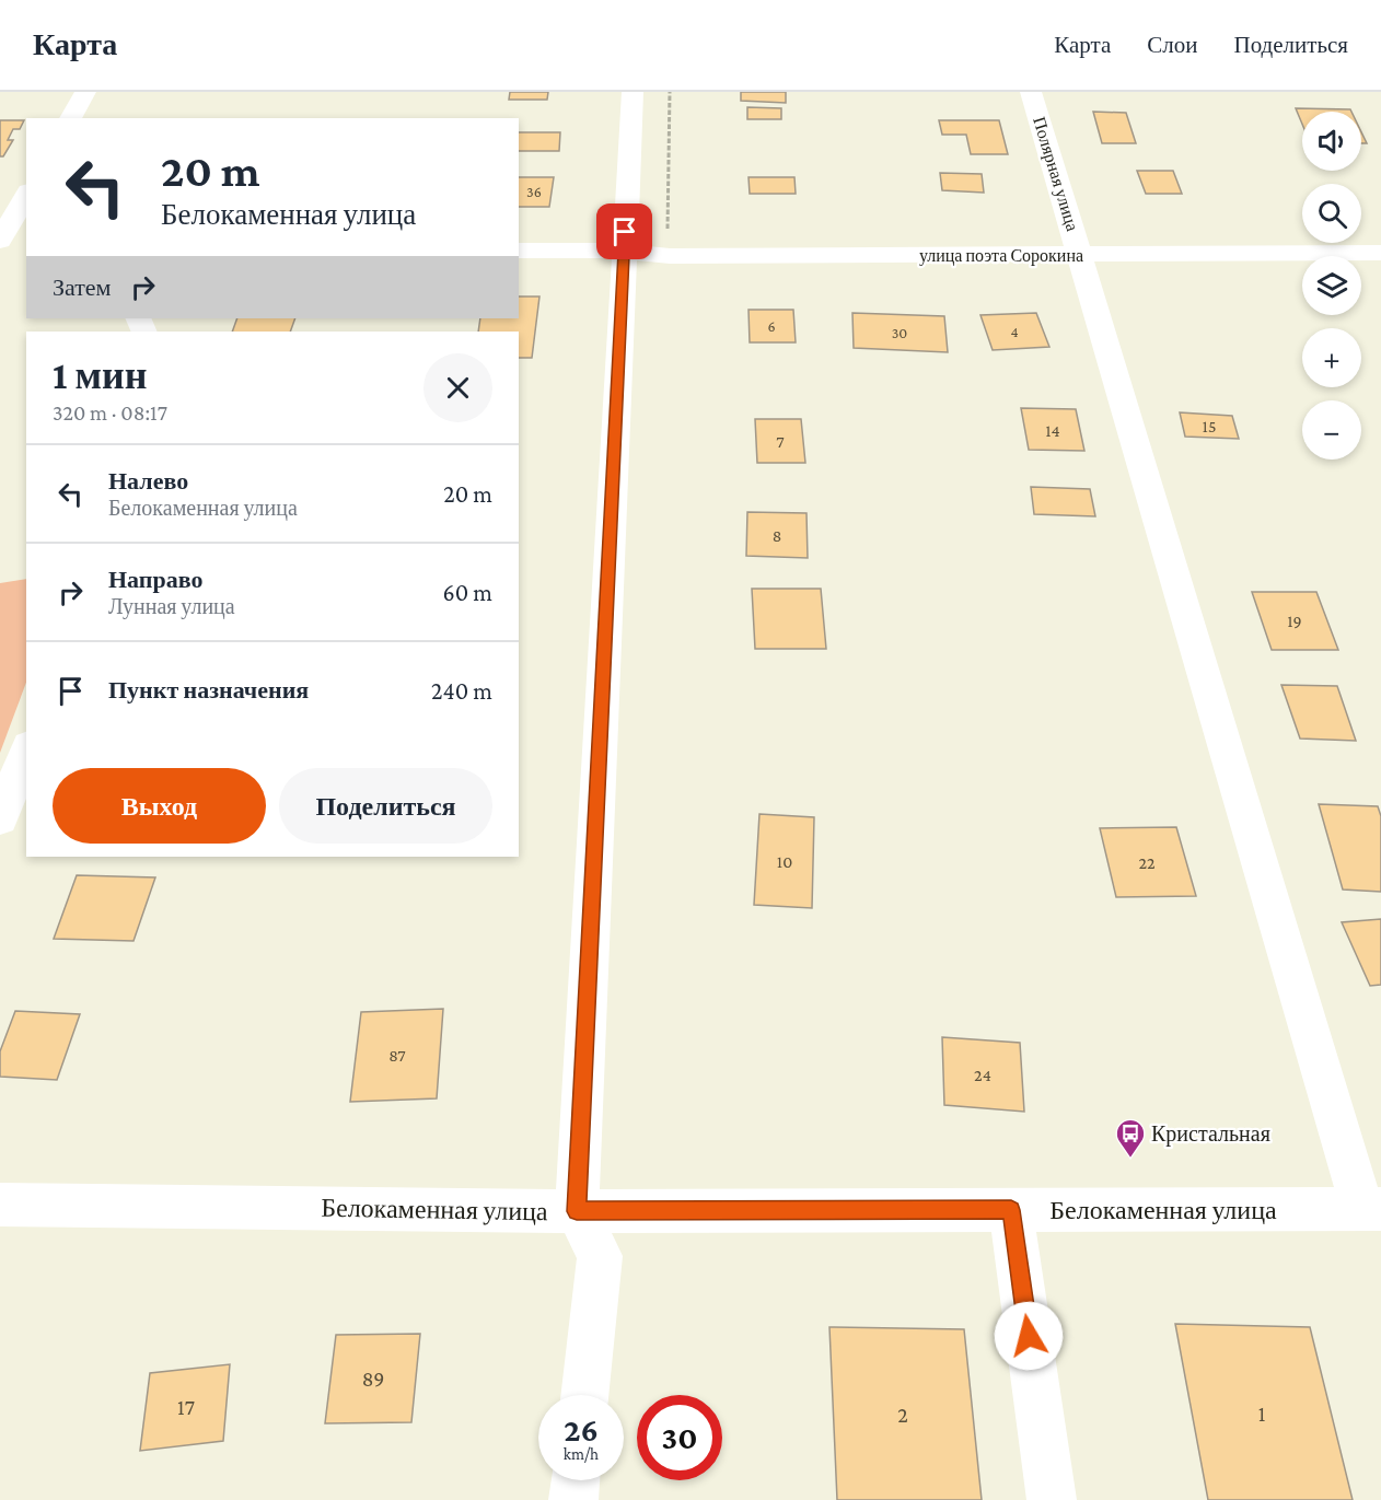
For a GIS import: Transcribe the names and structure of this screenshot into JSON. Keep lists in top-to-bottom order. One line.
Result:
{"streets":{"street":["Полярная улица","улица поэта Сорокина","Белокаменная улица"]},"crossings":[["Полярная улица","улица поэта Сорокина"],["Полярная улица","Белокаменная улица"]],"places":{"bus stop":["Кристальная"]},"house_numbers":["36","6","4","30","15","14","7","8","19","10","22","87","24","89","17","1","2"],"page":{"header":"Карта","nav":["Карта","Слои","Поделиться"],"map_buttons":["+","−"],"turn":["20 m","Белокаменная улица"],"then":"Затем","heading":["1 мин","320 m · 08:17"],"list":[{"name":"Налево","note":"Белокаменная улица","value":"20 m"},{"name":"Направо","note":"Лунная улица","value":"60 m"},{"name":"Пункт назначения","value":"240 m"}],"buttons":["Выход","Поделиться"],"speed":"26 km/h","limit":"30"}}
